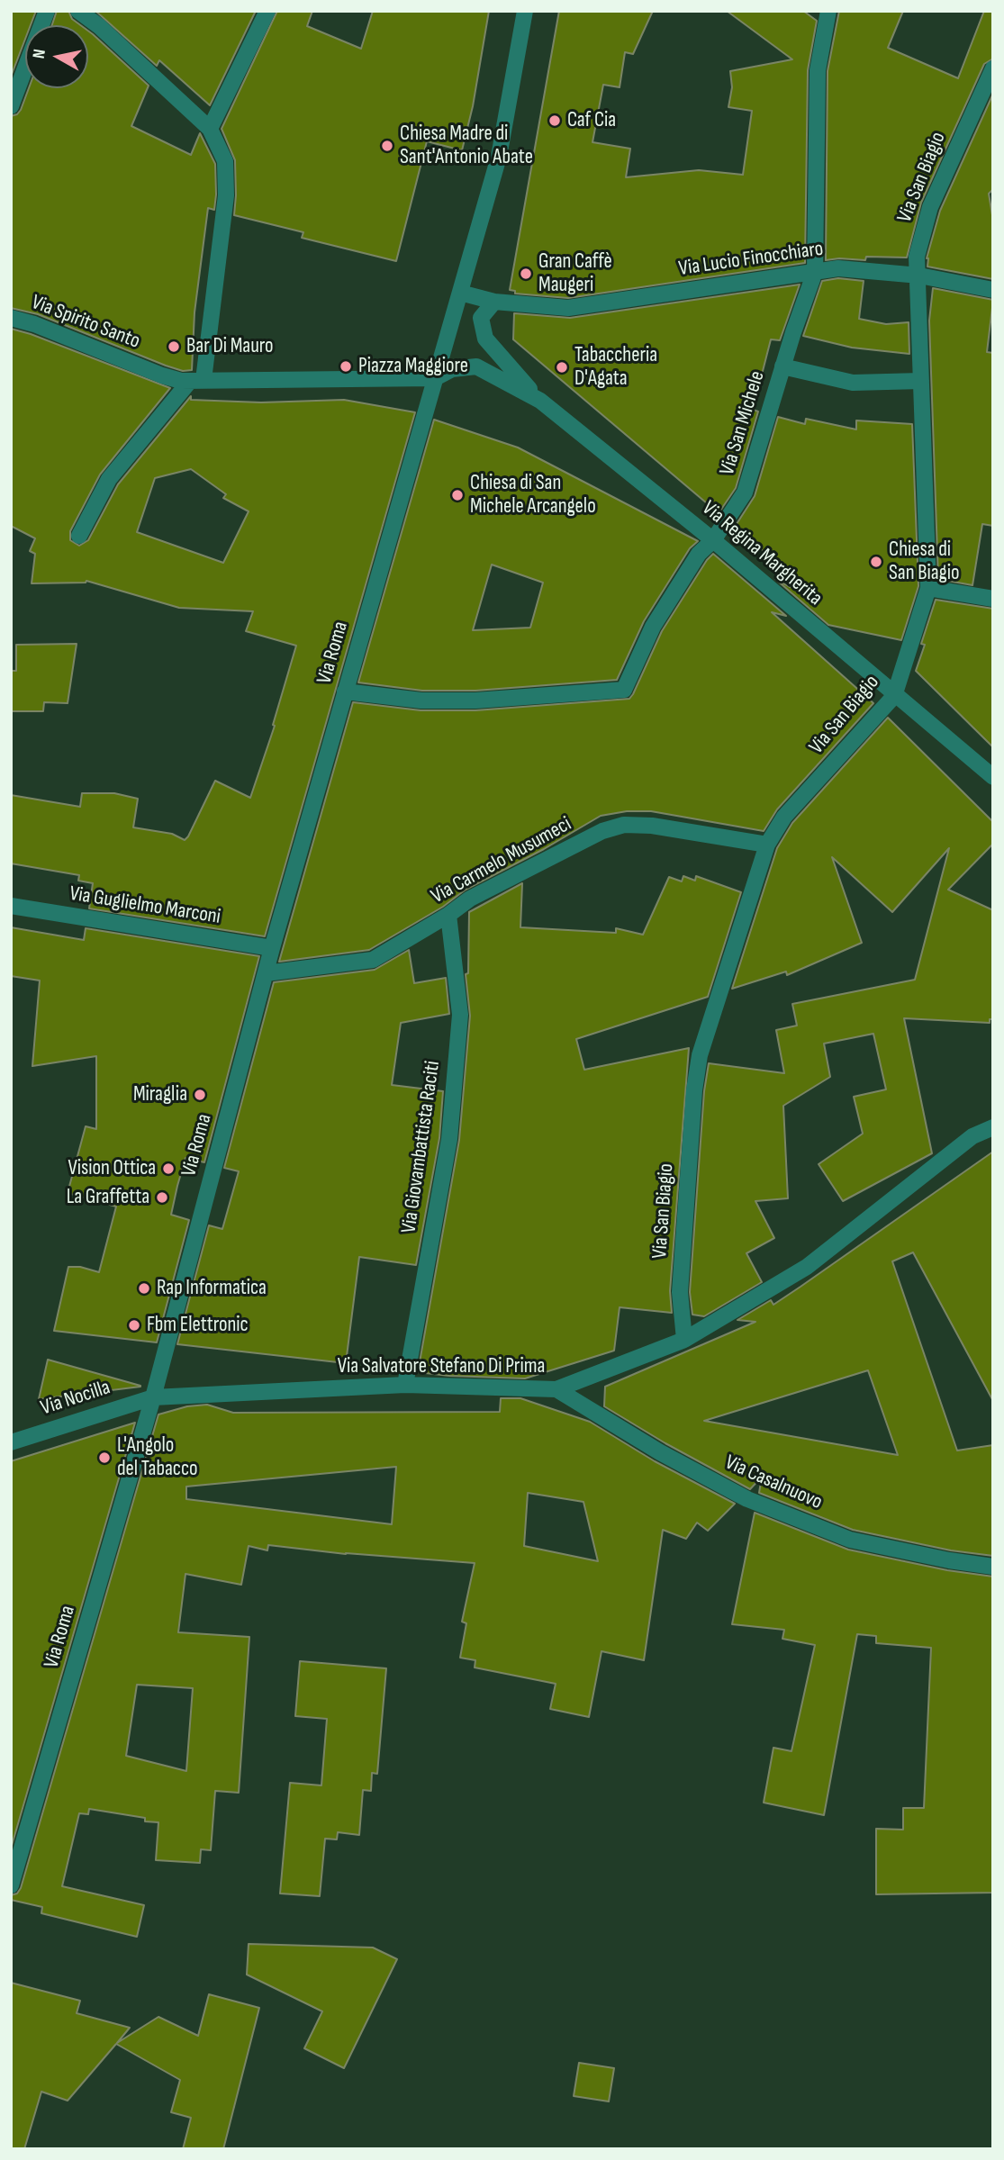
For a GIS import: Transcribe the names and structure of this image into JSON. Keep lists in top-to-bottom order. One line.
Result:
{"streets":{"street":["Via San Biagio","Via Lucio Finocchiaro","Via Spirito Santo","Via San Michele","Via Regina Margherita","Via Roma","Via Carmelo Musumeci","Via Guglielmo Marconi","Via Giovambattista Raciti","Via Salvatore Stefano Di Prima","Via Nocilla","Via Casalnuovo"]},"crossings":[["Via San Biagio","Via Lucio Finocchiaro"],["Via San Biagio","Via Regina Margherita"],["Via San Biagio","Via Carmelo Musumeci"],["Via San Biagio","Via Salvatore Stefano Di Prima"],["Via Lucio Finocchiaro","Via San Michele"],["Via Lucio Finocchiaro","Via Roma"],["Via Spirito Santo","Via Regina Margherita"],["Via Spirito Santo","Via Roma"],["Via San Michele","Via Regina Margherita"],["Via San Michele","Via Roma"],["Via Regina Margherita","Via Roma"],["Via Roma","Via Carmelo Musumeci"],["Via Roma","Via Guglielmo Marconi"],["Via Roma","Via Salvatore Stefano Di Prima"],["Via Roma","Via Nocilla"],["Via Carmelo Musumeci","Via Giovambattista Raciti"],["Via Giovambattista Raciti","Via Salvatore Stefano Di Prima"],["Via Salvatore Stefano Di Prima","Via Nocilla"],["Via Salvatore Stefano Di Prima","Via Casalnuovo"]],"places":["Caf Cia","Chiesa Madre di Sant'Antonio Abate","Gran Caffè Maugeri","Bar Di Mauro","Piazza Maggiore","Tabaccheria D'Agata","Chiesa di San Michele Arcangelo","Chiesa di San Biagio","Miraglia","Vision Ottica","La Graffetta","Rap Informatica","Fbm Elettronic","L'Angolo del Tabacco"],"north":"left"}
